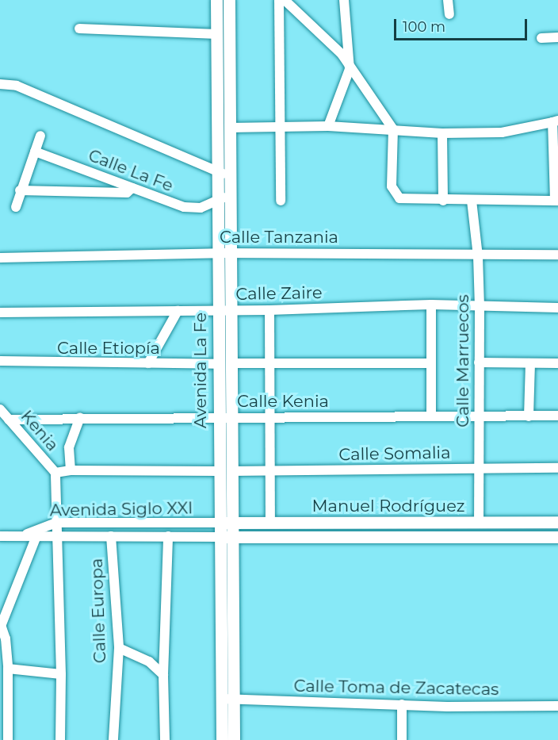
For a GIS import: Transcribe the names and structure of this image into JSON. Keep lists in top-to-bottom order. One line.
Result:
{"streets":{"street":["Calle La Fe","Calle Tanzania","Calle Zaire","Calle Etiopía","Calle Marruecos","Avenida La Fe","Calle Kenia","Kenia","Calle Somalia","Manuel Rodríguez","Avenida Siglo XXI","Calle Europa","Calle Toma de Zacatecas"]},"crossings":[["Calle La Fe","Avenida La Fe"],["Calle Tanzania","Calle Marruecos"],["Calle Tanzania","Avenida La Fe"],["Calle Zaire","Calle Marruecos"],["Calle Zaire","Avenida La Fe"],["Calle Etiopía","Avenida La Fe"],["Calle Marruecos","Calle Kenia"],["Calle Marruecos","Calle Somalia"],["Calle Marruecos","Manuel Rodríguez"],["Avenida La Fe","Calle Kenia"],["Avenida La Fe","Calle Somalia"],["Avenida La Fe","Manuel Rodríguez"],["Avenida La Fe","Avenida Siglo XXI"],["Avenida La Fe","Calle Toma de Zacatecas"],["Calle Kenia","Kenia"],["Manuel Rodríguez","Avenida Siglo XXI"],["Avenida Siglo XXI","Calle Europa"]],"scale_bar":"100 m"}
